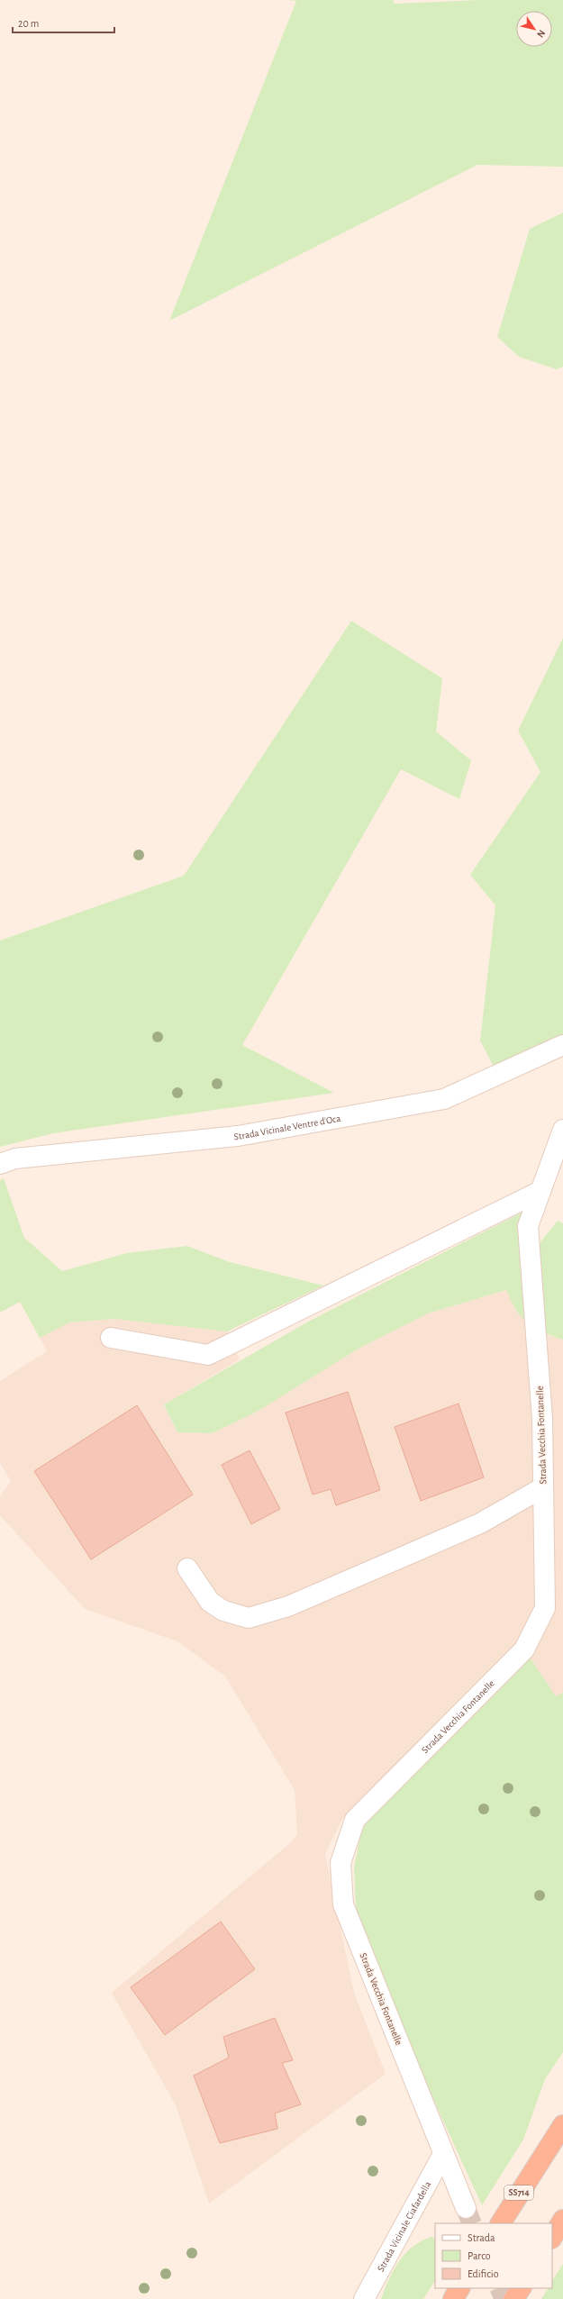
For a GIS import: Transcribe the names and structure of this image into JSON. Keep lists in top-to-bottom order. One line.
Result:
{"streets":{"highway":["SS714"],"street":["Strada Vicinale Ventre d'Oca","Strada Vecchia Fontanelle","Strada Vicinale Ciafardella"]},"crossings":[["Strada Vecchia Fontanelle","Strada Vicinale Ciafardella"]],"legend":["Strada","Parco","Edificio"],"scale_bar":"20 m","north":"bottom right"}
